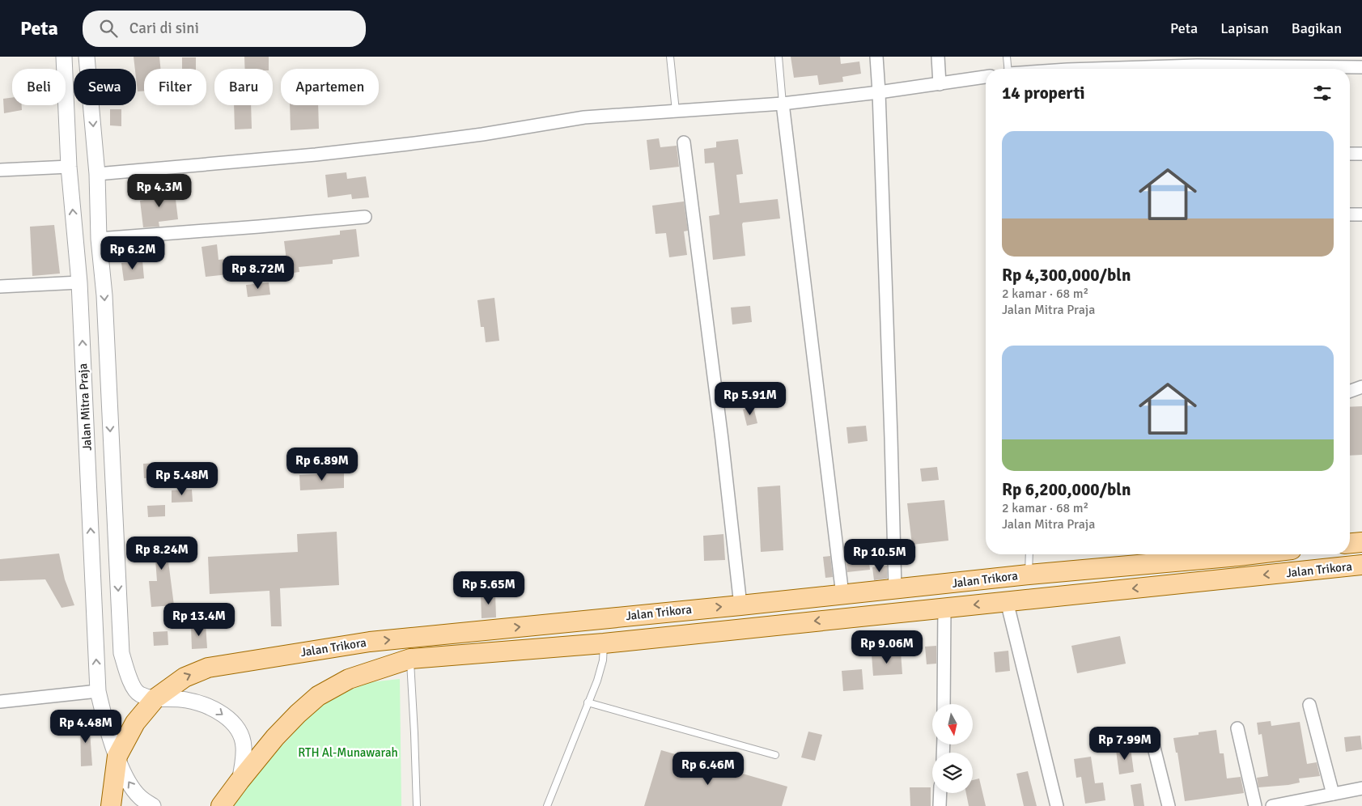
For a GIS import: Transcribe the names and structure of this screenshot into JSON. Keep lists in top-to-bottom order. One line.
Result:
{"streets":{"main road":["Jalan Trikora"],"street":["Jalan Mitra Praja"]},"crossings":[["Jalan Mitra Praja","Jalan Trikora"]],"parks":["RTH Al-Munawarah"],"north":"bottom","page":{"header":"Peta","search":"Cari di sini","nav":["Peta","Lapisan","Bagikan"],"chip":["Beli","Sewa","Filter","Baru","Apartemen"],"heading":"14 properti","list":[{"name":"Rp 4,300,000/bln","note":"2 kamar · 68 m² · Jalan Mitra Praja"},{"name":"Rp 6,200,000/bln","note":"2 kamar · 68 m² · Jalan Mitra Praja"}],"price":["Rp 4.3M","Rp 6.2M","Rp 8.72M","Rp 5.91M","Rp 6.89M","Rp 5.48M","Rp 8.24M","Rp 10.5M","Rp 5.65M","Rp 13.4M","Rp 9.06M","Rp 4.48M","Rp 7.99M","Rp 6.46M"]}}
